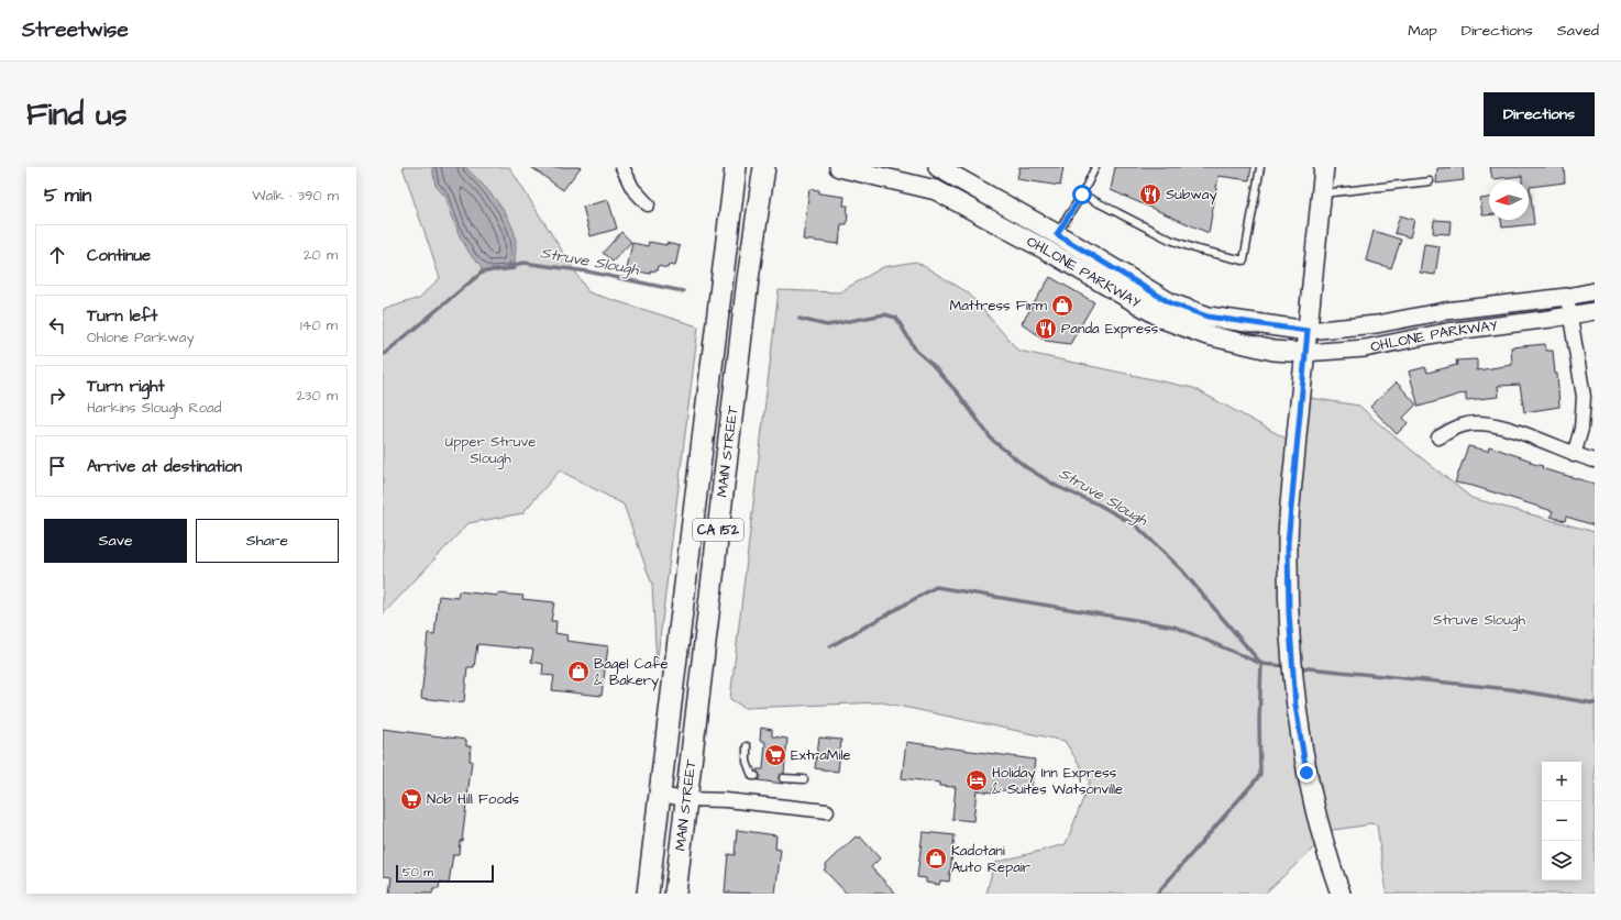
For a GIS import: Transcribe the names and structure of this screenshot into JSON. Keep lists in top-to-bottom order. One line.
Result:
{"streets":{"main road":["OHLONE PARKWAY","MAIN STREET","CA 152"]},"water":["Struve Slough"],"parks":["Upper Struve Slough","Struve Slough"],"places":{"restaurant":["Subway","Panda Express"],"shop":["Mattress Firm","Bagel Cafe & Bakery","Kadotani Auto Repair"],"supermarket":["ExtraMile","Nob Hill Foods"],"hotel":["Holiday Inn Express & Suites Watsonville"]},"scale_bar":"50 m","north":"left","page":{"header":"Streetwise","nav":["Map","Directions","Saved"],"buttons":["Directions",["Save","Share"]],"title":"Find us","heading":["5 min","Walk · 390 m"],"list":[["Continue","20 m"],["Turn left","Ohlone Parkway","140 m"],["Turn right","Harkins Slough Road","230 m"],"Arrive at destination"],"map_buttons":["+","−"],"scale":"50 m"}}
